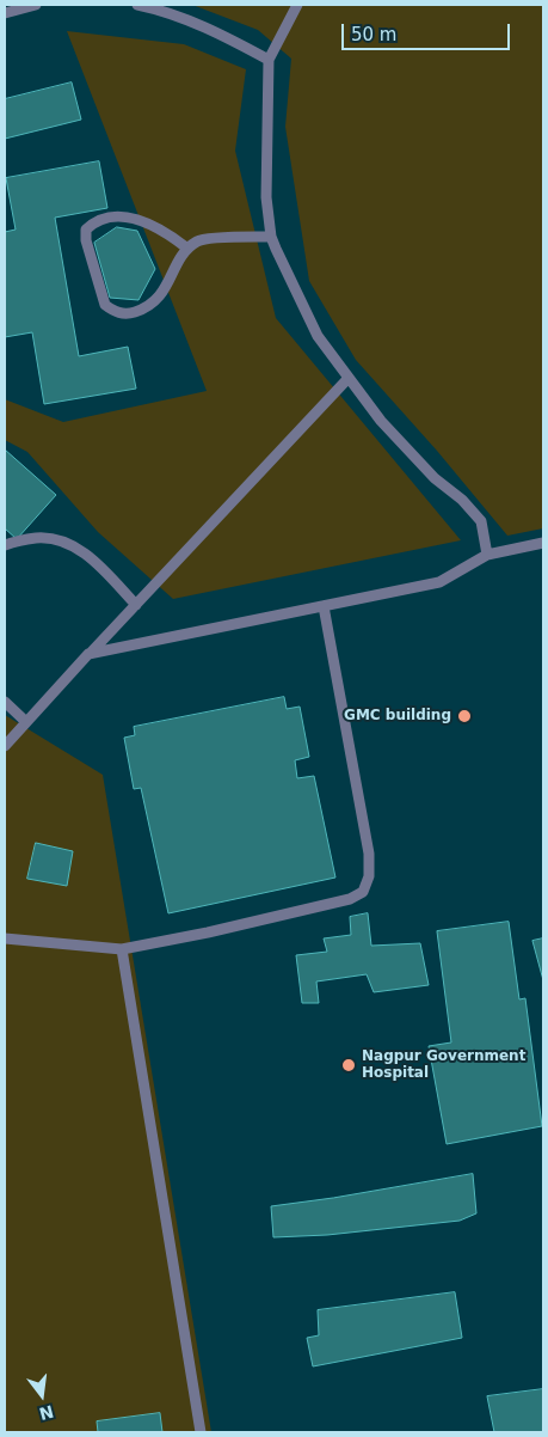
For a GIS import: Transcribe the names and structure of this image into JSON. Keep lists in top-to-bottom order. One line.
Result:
{"places":["GMC building","Nagpur Government Hospital"],"scale_bar":"50 m","north":"bottom"}
